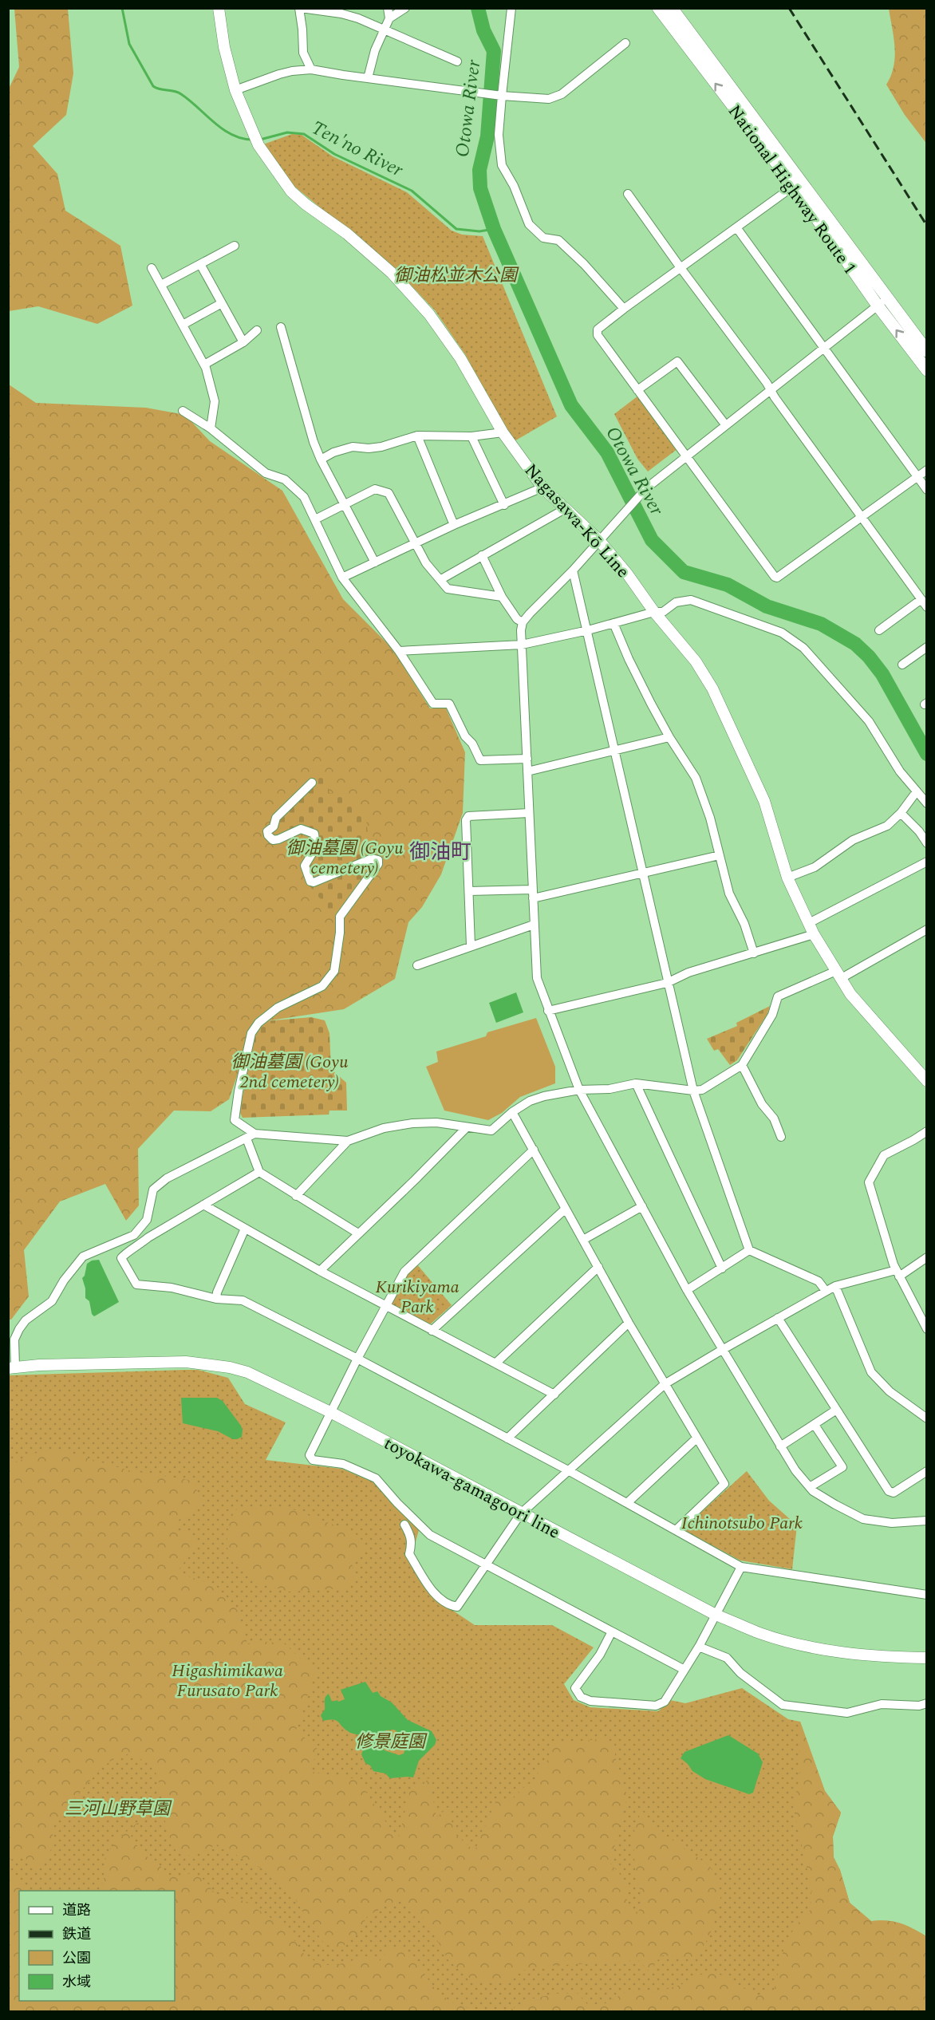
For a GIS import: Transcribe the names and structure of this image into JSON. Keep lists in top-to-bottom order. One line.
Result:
{"streets":{"highway":["National Highway Route 1"],"main road":["Nagasawa-Kō Line","toyokawa-gamagoori line"]},"districts":["御油町"],"water":["Otowa River","Ten'no River"],"parks":["御油松並木公園","御油墓園 (Goyu cemetery)","御油墓園 (Goyu 2nd cemetery)","Kurikiyama Park","Ichinotsubo Park","Higashimikawa Furusato Park","修景庭園","三河山野草園"],"legend":["道路","鉄道","公園","水域"]}
